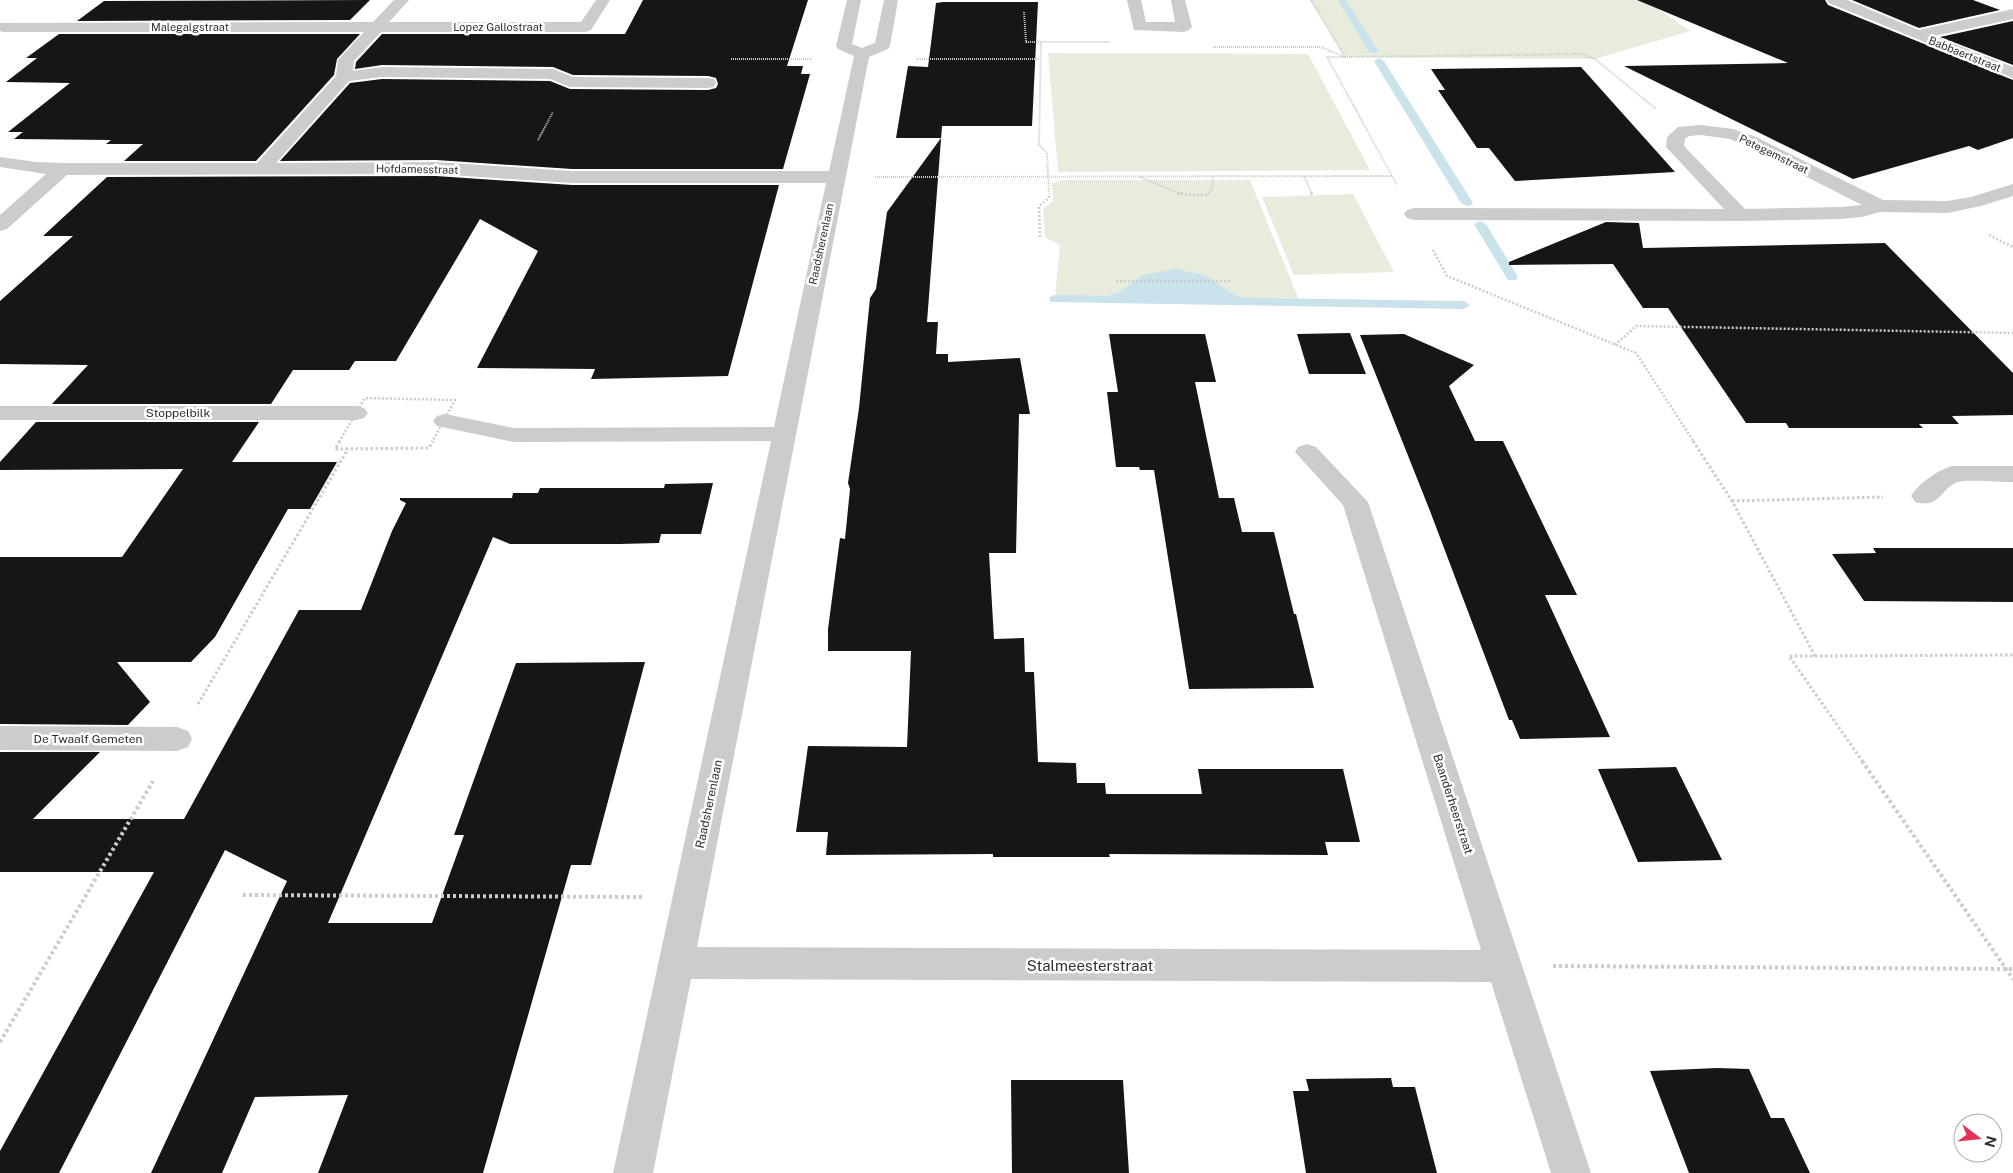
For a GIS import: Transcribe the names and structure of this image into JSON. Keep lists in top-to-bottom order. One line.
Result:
{"streets":{"street":["Malegalgstraat","Lopez Gallostraat","Babbaertstraat","Petegemstraat","Hofdamesstraat","Raadsherenlaan","Stoppelbilk","De Twaalf Gemeten","Baanderheerstraat","Stalmeesterstraat"]},"crossings":[["Malegalgstraat","Lopez Gallostraat"],["Hofdamesstraat","Raadsherenlaan"],["Raadsherenlaan","Stalmeesterstraat"],["Baanderheerstraat","Stalmeesterstraat"]],"north":"right"}
